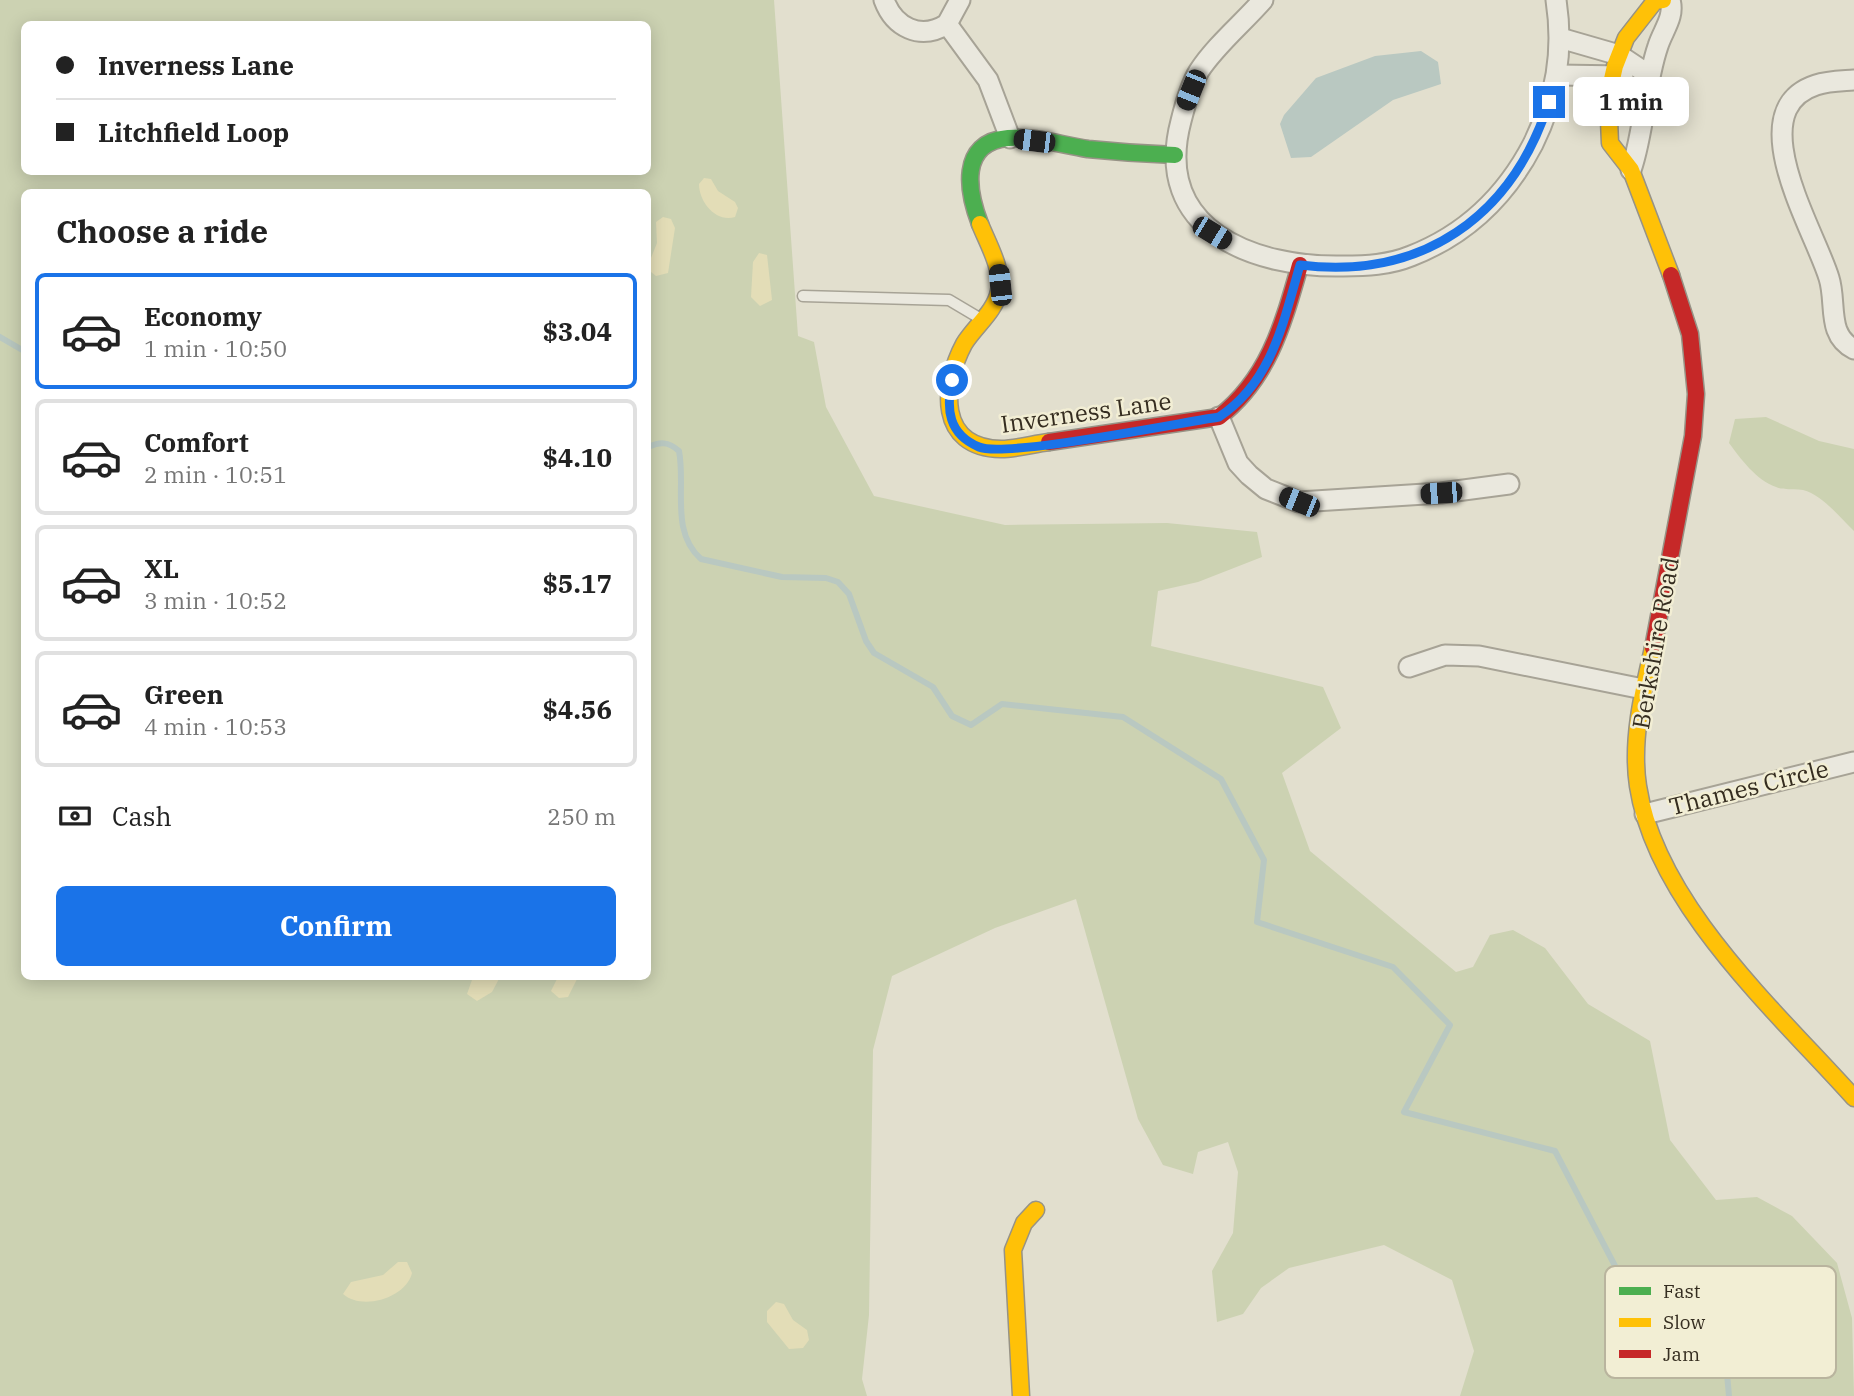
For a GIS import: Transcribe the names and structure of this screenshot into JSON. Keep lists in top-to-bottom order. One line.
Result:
{"streets":{"street":["Inverness Lane","Berkshire Road","Thames Circle"]},"crossings":[["Berkshire Road","Thames Circle"]],"legend":["Fast","Slow","Jam"],"page":{"banner":["Inverness Lane","Litchfield Loop"],"bubble":"1 min","heading":"Choose a ride","list":[{"name":"Economy","note":"1 min · 10:50","value":"$3.04"},{"name":"Comfort","note":"2 min · 10:51","value":"$4.10"},{"name":"XL","note":"3 min · 10:52","value":"$5.17"},{"name":"Green","note":"4 min · 10:53","value":"$4.56"}],"pay":["Cash","250 m"],"buttons":"Confirm"}}
